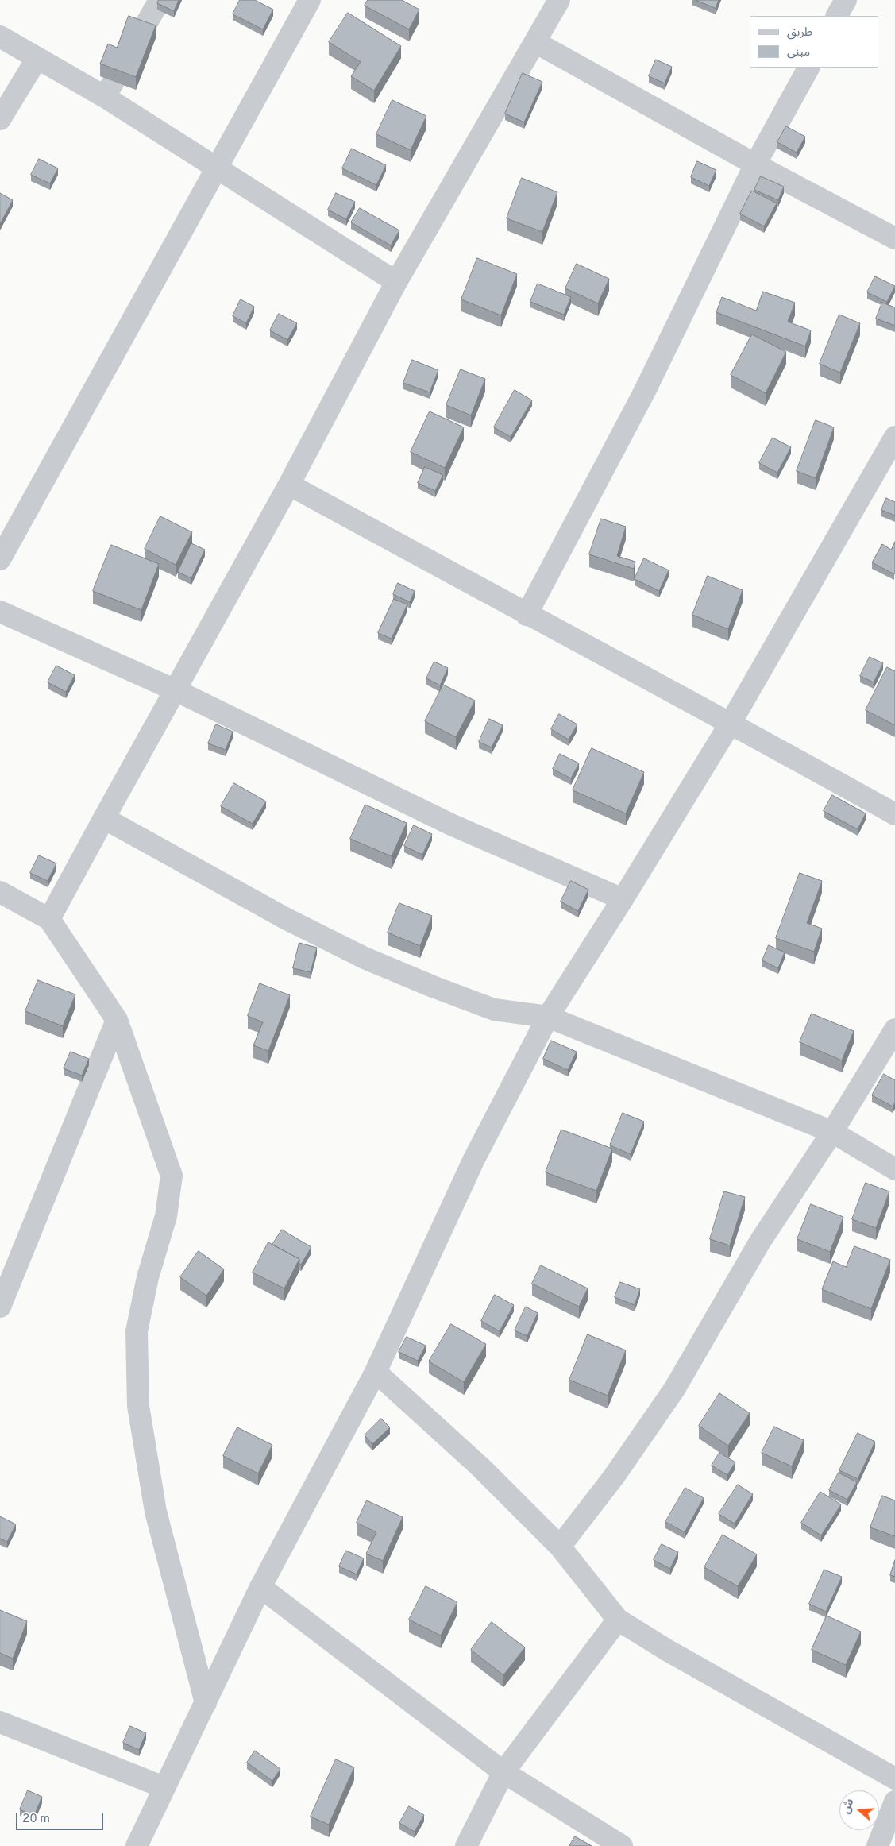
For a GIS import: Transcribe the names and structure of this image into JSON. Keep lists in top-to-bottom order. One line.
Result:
{"legend":["طريق","مبنى"],"scale_bar":"20 m","north":"left"}
